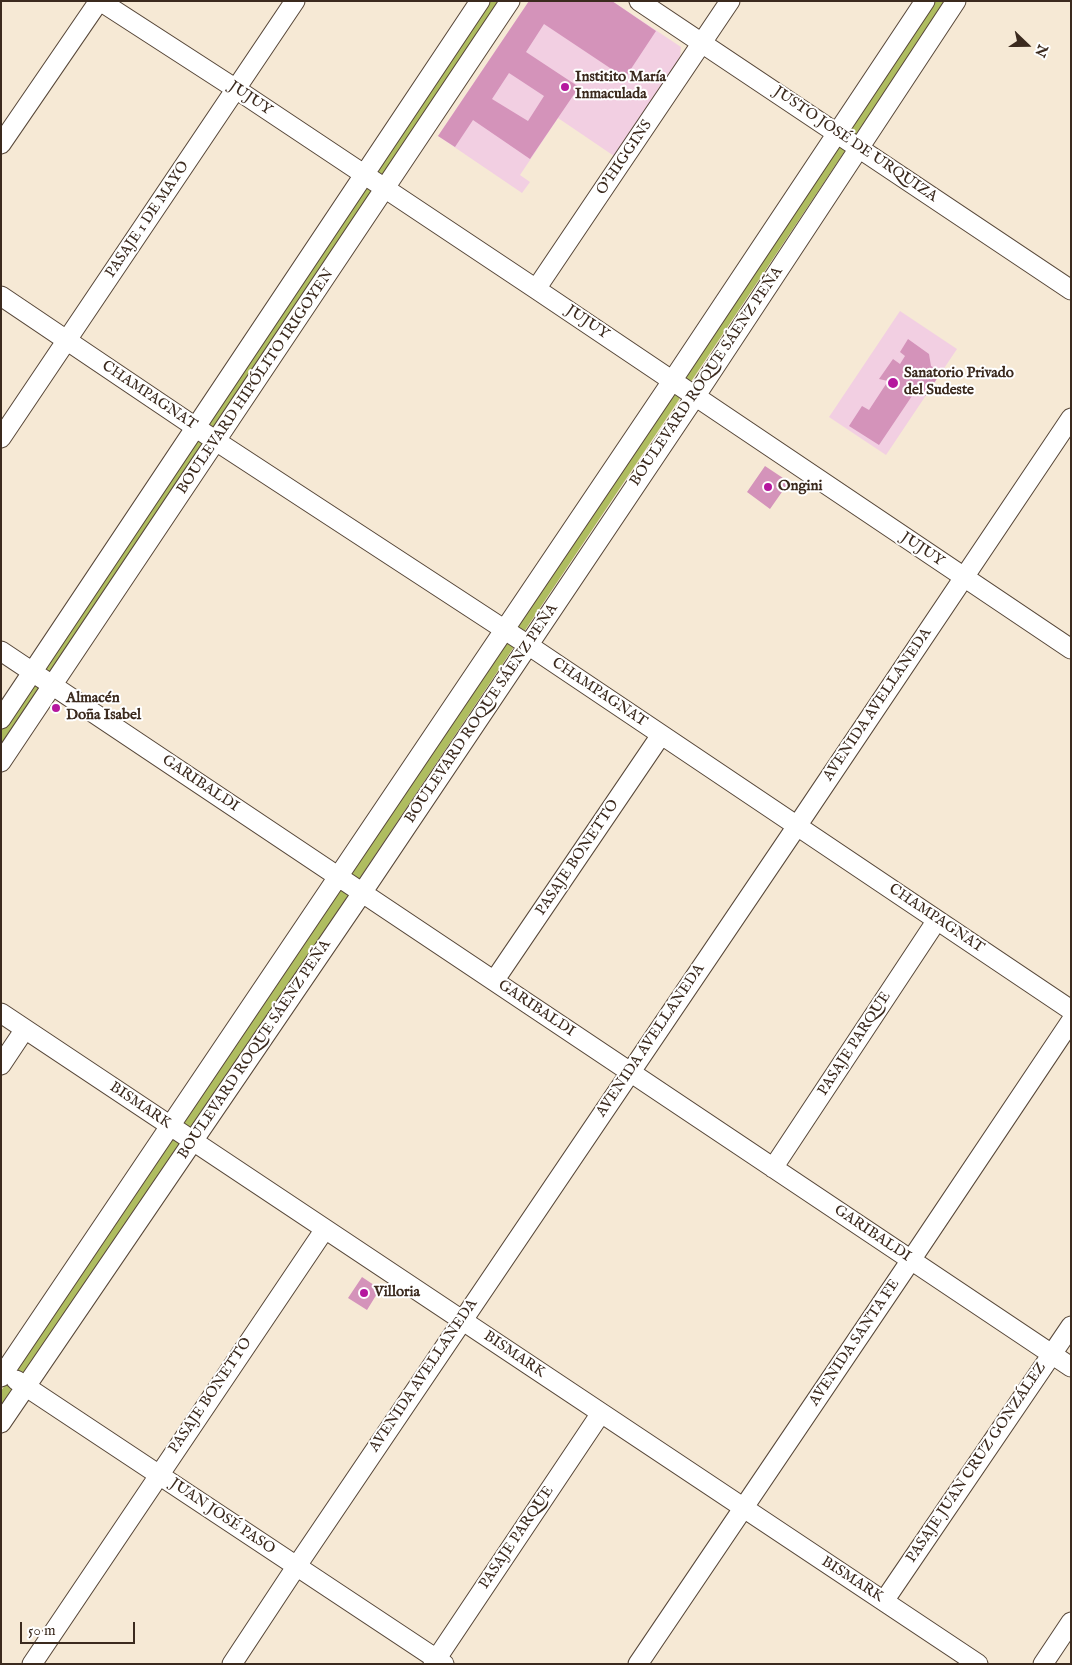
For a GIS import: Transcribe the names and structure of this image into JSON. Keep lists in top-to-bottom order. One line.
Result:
{"streets":{"street":["JUJUY","JUSTO JOSÉ DE URQUIZA","O'HIGGINS","PASAJE 1 DE MAYO","BOULEVARD ROQUE SÁENZ PEÑA","BOULEVARD HIPÓLITO IRIGOYEN","CHAMPAGNAT","AVENIDA AVELLANEDA","GARIBALDI","PASAJE BONETTO","PASAJE PARQUE","BISMARK","AVENIDA SANTA FE","PASAJE JUAN CRUZ GONZÁLEZ","JUAN JOSÉ PASO"]},"crossings":[["JUJUY","O'HIGGINS"],["JUJUY","PASAJE 1 DE MAYO"],["JUJUY","BOULEVARD ROQUE SÁENZ PEÑA"],["JUJUY","BOULEVARD HIPÓLITO IRIGOYEN"],["JUJUY","AVENIDA AVELLANEDA"],["JUSTO JOSÉ DE URQUIZA","O'HIGGINS"],["JUSTO JOSÉ DE URQUIZA","BOULEVARD ROQUE SÁENZ PEÑA"],["PASAJE 1 DE MAYO","CHAMPAGNAT"],["BOULEVARD ROQUE SÁENZ PEÑA","CHAMPAGNAT"],["BOULEVARD ROQUE SÁENZ PEÑA","GARIBALDI"],["BOULEVARD ROQUE SÁENZ PEÑA","BISMARK"],["BOULEVARD ROQUE SÁENZ PEÑA","JUAN JOSÉ PASO"],["BOULEVARD HIPÓLITO IRIGOYEN","CHAMPAGNAT"],["BOULEVARD HIPÓLITO IRIGOYEN","GARIBALDI"],["CHAMPAGNAT","AVENIDA AVELLANEDA"],["CHAMPAGNAT","PASAJE BONETTO"],["CHAMPAGNAT","PASAJE PARQUE"],["AVENIDA AVELLANEDA","GARIBALDI"],["AVENIDA AVELLANEDA","BISMARK"],["AVENIDA AVELLANEDA","JUAN JOSÉ PASO"],["GARIBALDI","PASAJE BONETTO"],["GARIBALDI","PASAJE PARQUE"],["GARIBALDI","AVENIDA SANTA FE"],["GARIBALDI","PASAJE JUAN CRUZ GONZÁLEZ"],["PASAJE BONETTO","BISMARK"],["PASAJE BONETTO","JUAN JOSÉ PASO"],["PASAJE PARQUE","BISMARK"],["PASAJE PARQUE","JUAN JOSÉ PASO"],["BISMARK","AVENIDA SANTA FE"],["BISMARK","PASAJE JUAN CRUZ GONZÁLEZ"]],"places":["Institito María Inmaculada","Sanatorio Privado del Sudeste","Ongini","Almacén Doña Isabel","Villoria"],"scale_bar":"50 m","north":"right"}
